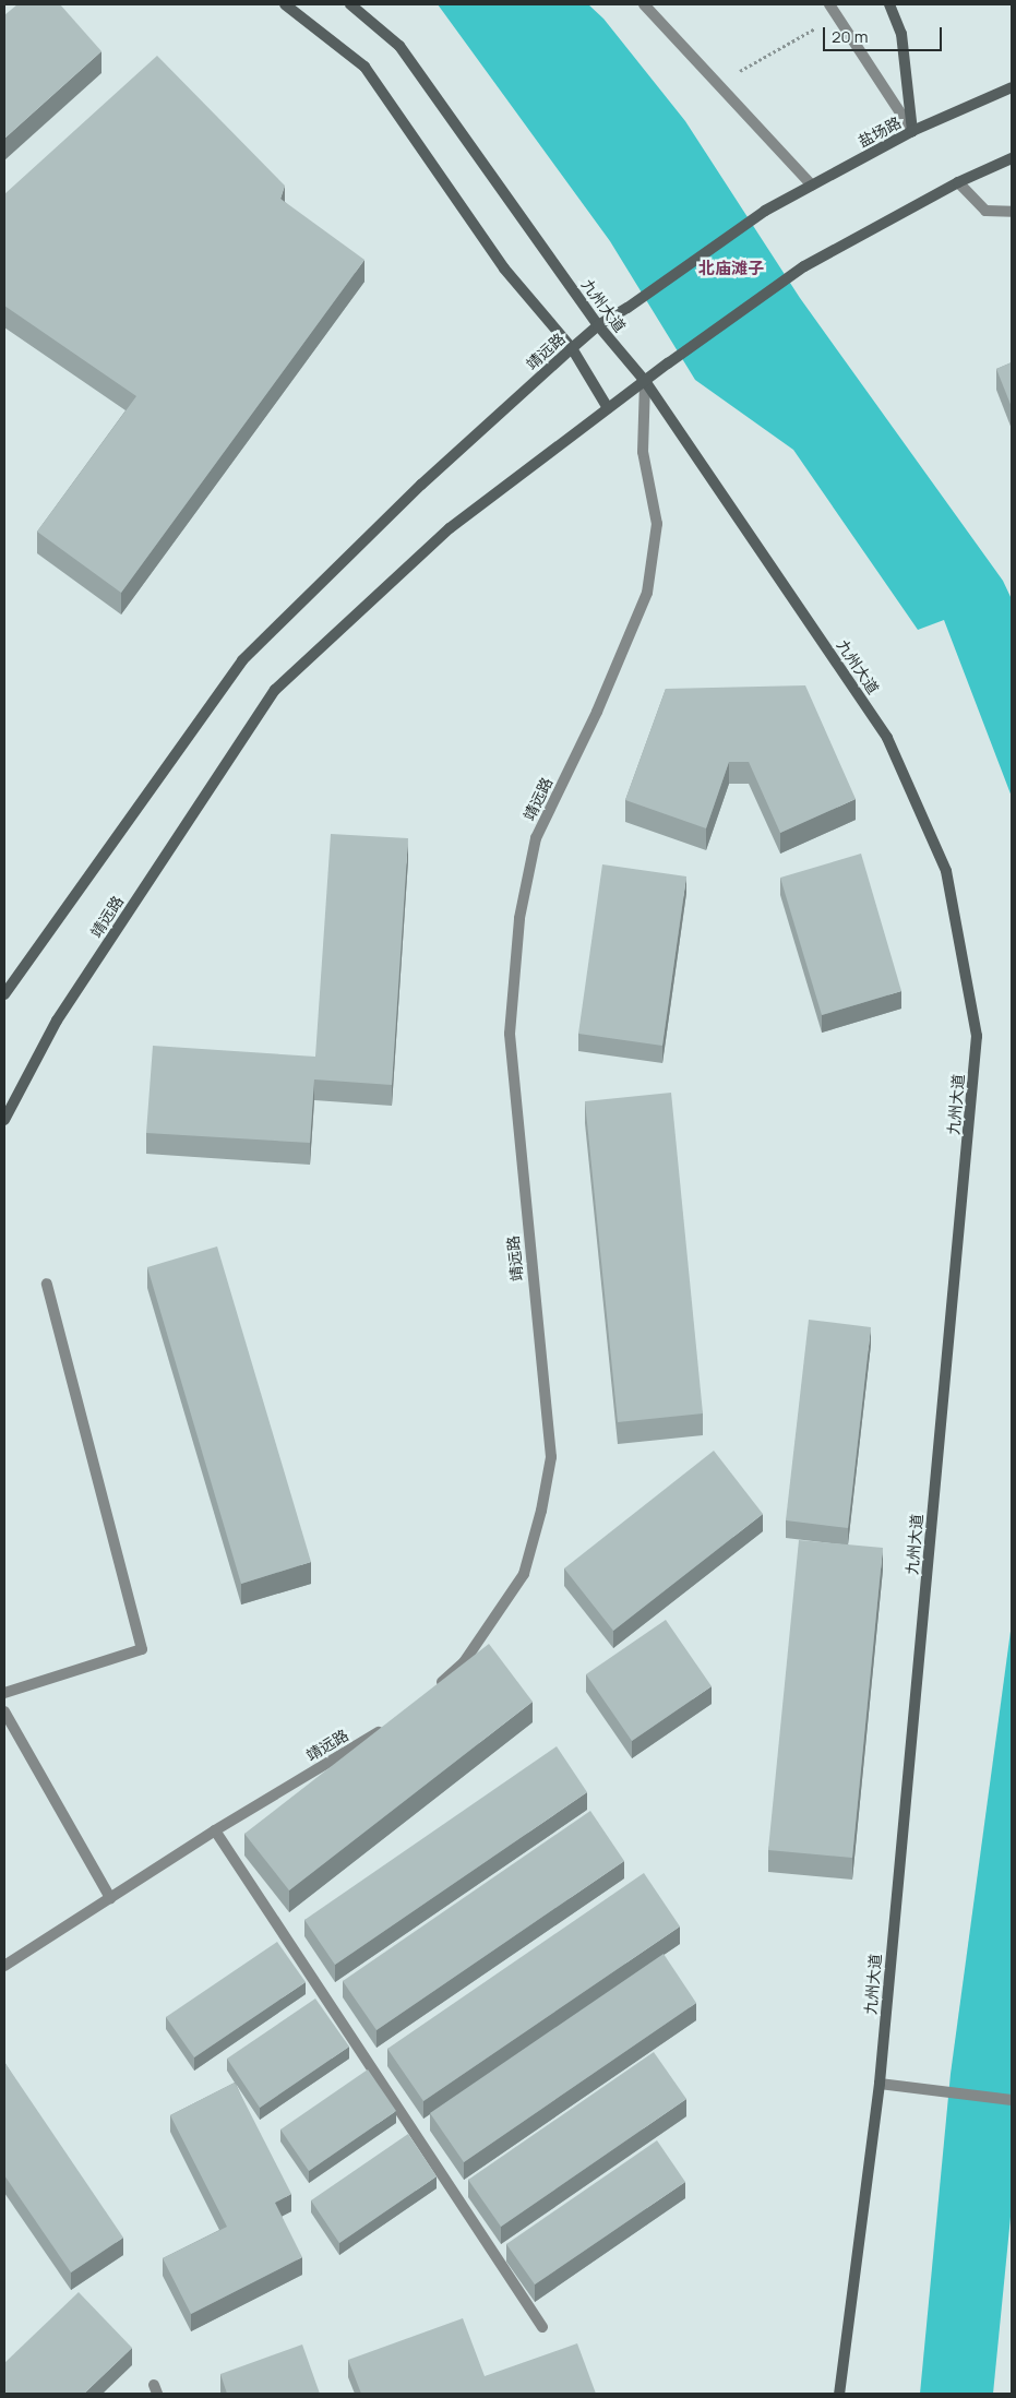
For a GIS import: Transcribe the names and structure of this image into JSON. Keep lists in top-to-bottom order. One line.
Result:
{"streets":{"main road":["盐场路","九州大道","靖远路"]},"crossings":[["盐场路","靖远路"],["九州大道","靖远路"]],"districts":["北庙滩子"],"scale_bar":"20 m"}
